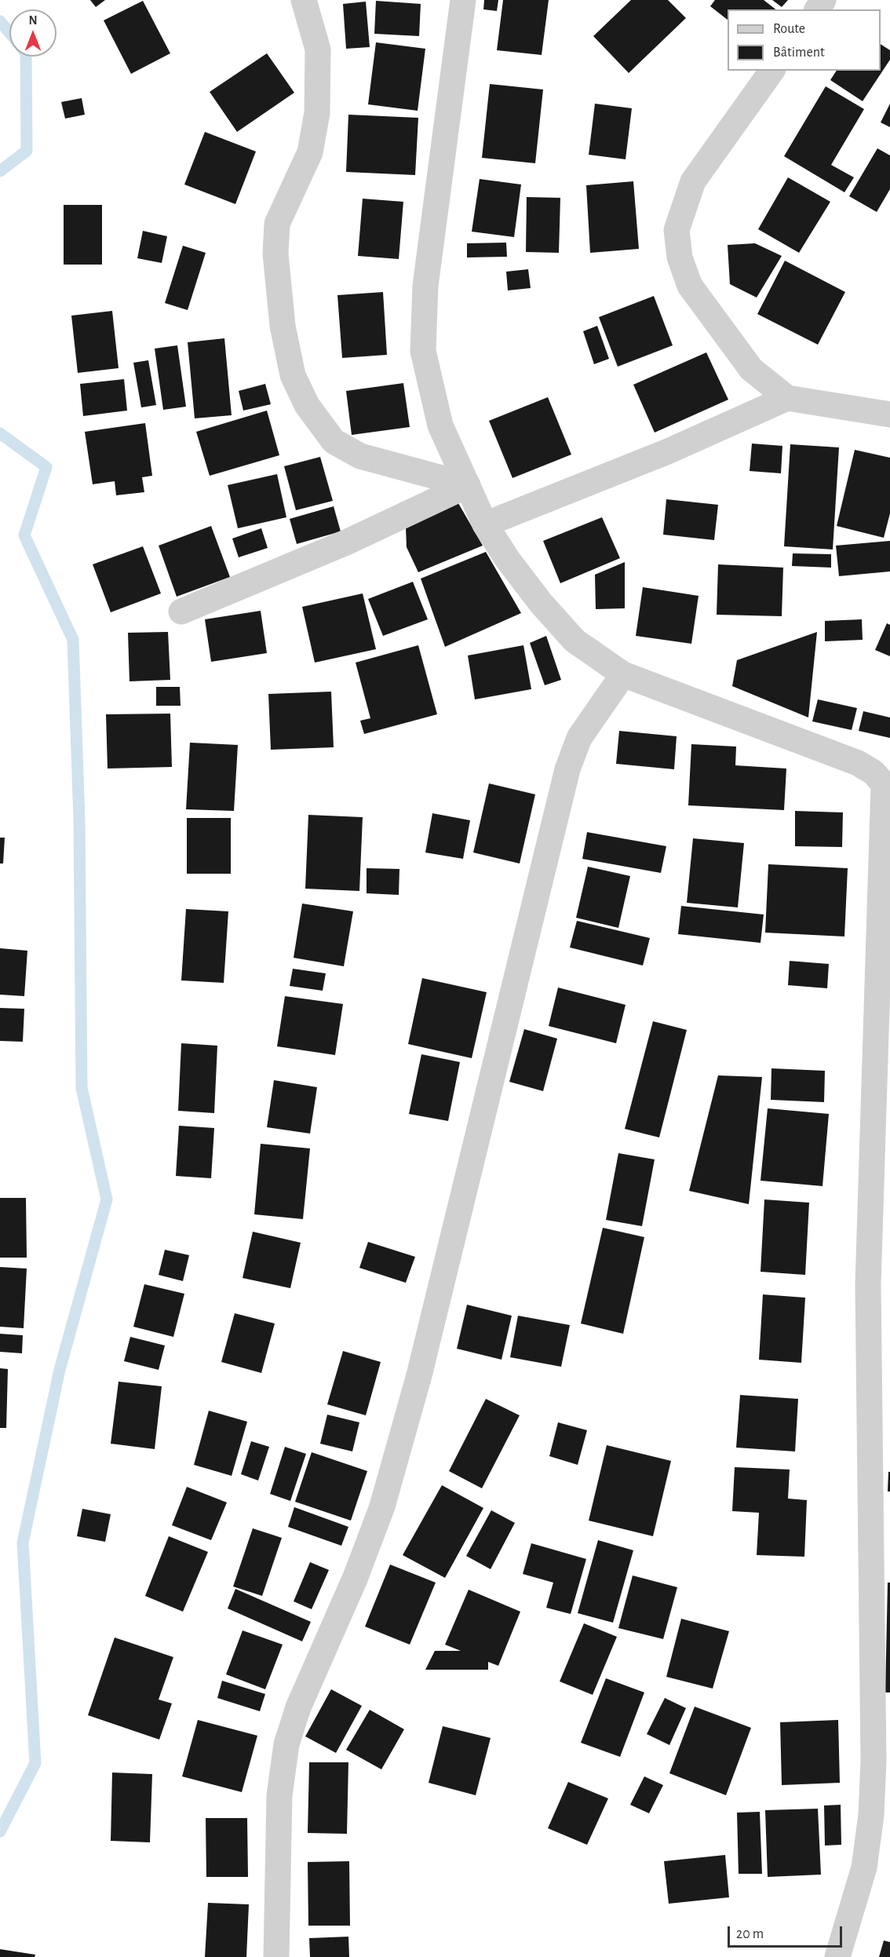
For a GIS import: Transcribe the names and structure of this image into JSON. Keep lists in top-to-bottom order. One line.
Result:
{"legend":["Route","Bâtiment"],"scale_bar":"20 m","north":"top"}
